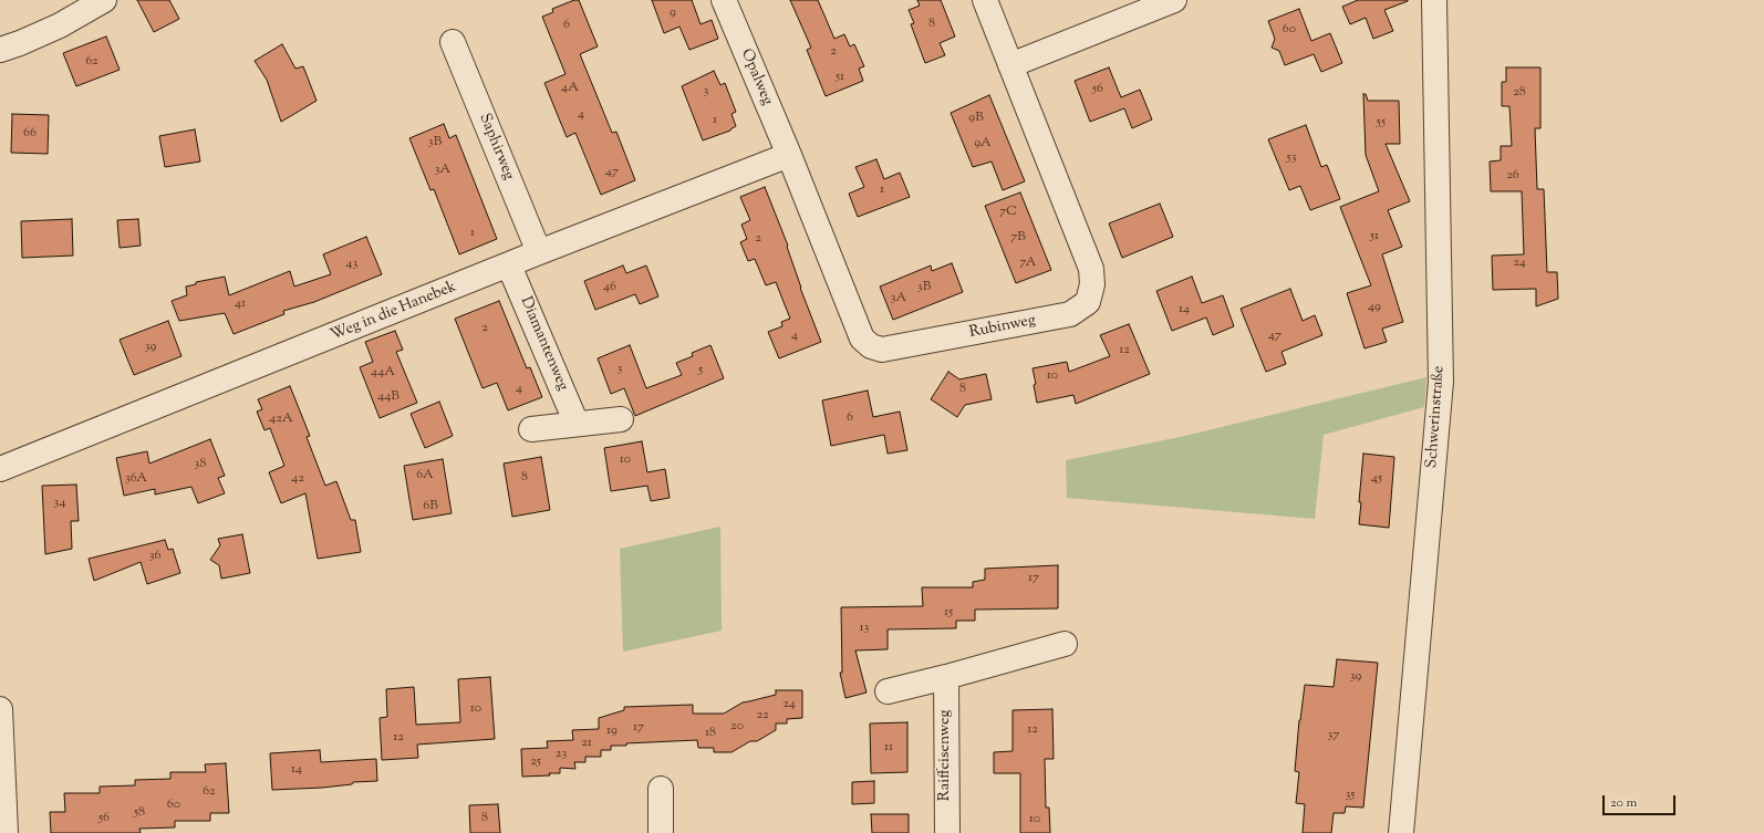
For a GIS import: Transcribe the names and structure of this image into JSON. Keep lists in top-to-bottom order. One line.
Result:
{"streets":{"street":["Opalweg","Saphirweg","Weg in die Hanebek","Rubinweg","Diamantenweg","Schwerinstraße","Raiffeisenweg"]},"crossings":[["Opalweg","Weg in die Hanebek"],["Opalweg","Rubinweg"],["Saphirweg","Weg in die Hanebek"],["Weg in die Hanebek","Rubinweg"],["Weg in die Hanebek","Diamantenweg"]],"house_numbers":["9","8","6","60","2","62","51","4A","56","3","28","4","9B","1","55","66","3B","9A","53","3A","47","26","1","7C","1","51","7B","2","7A","24","43","46","3B","3A","41","49","14","2","4","47","39","12","3","5","44A","10","4","8","44B","6","42A","10","38","6A","8","36A","42","45","34","6B","36","17","15","13","39","24","10","22","20","17","12","19","18","37","12","21","11","23","25","14","62","35","60","58","56","8","10"],"scale_bar":"20 m"}
